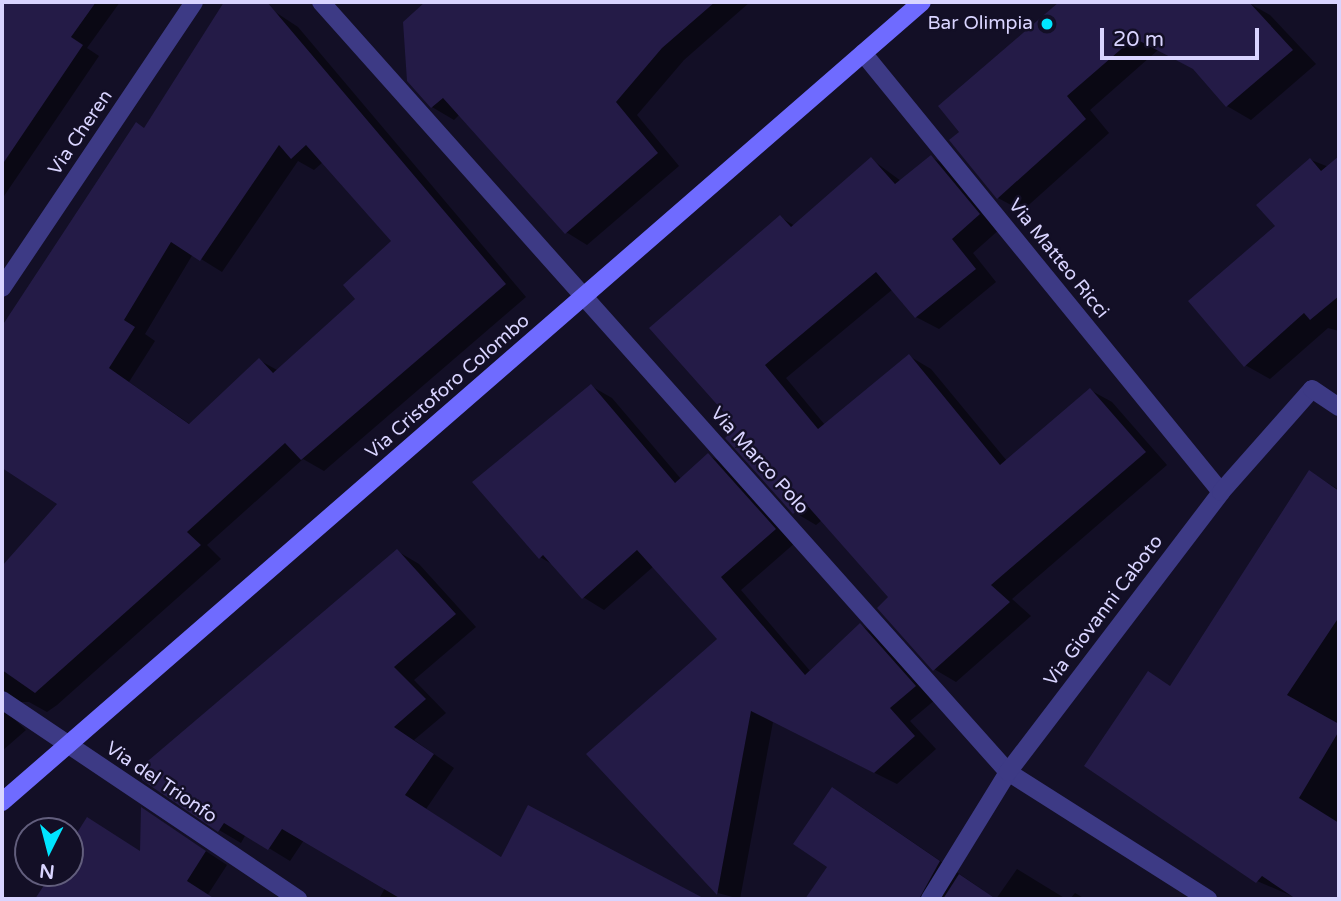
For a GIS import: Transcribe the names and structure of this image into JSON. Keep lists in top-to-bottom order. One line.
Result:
{"streets":{"street":["Via Cheren","Via Matteo Ricci","Via Cristoforo Colombo","Via Marco Polo","Via Giovanni Caboto","Via del Trionfo"]},"crossings":[["Via Matteo Ricci","Via Cristoforo Colombo"],["Via Matteo Ricci","Via Giovanni Caboto"],["Via Cristoforo Colombo","Via Marco Polo"],["Via Cristoforo Colombo","Via del Trionfo"],["Via Marco Polo","Via Giovanni Caboto"]],"places":["Bar Olimpia"],"scale_bar":"20 m","north":"bottom"}
